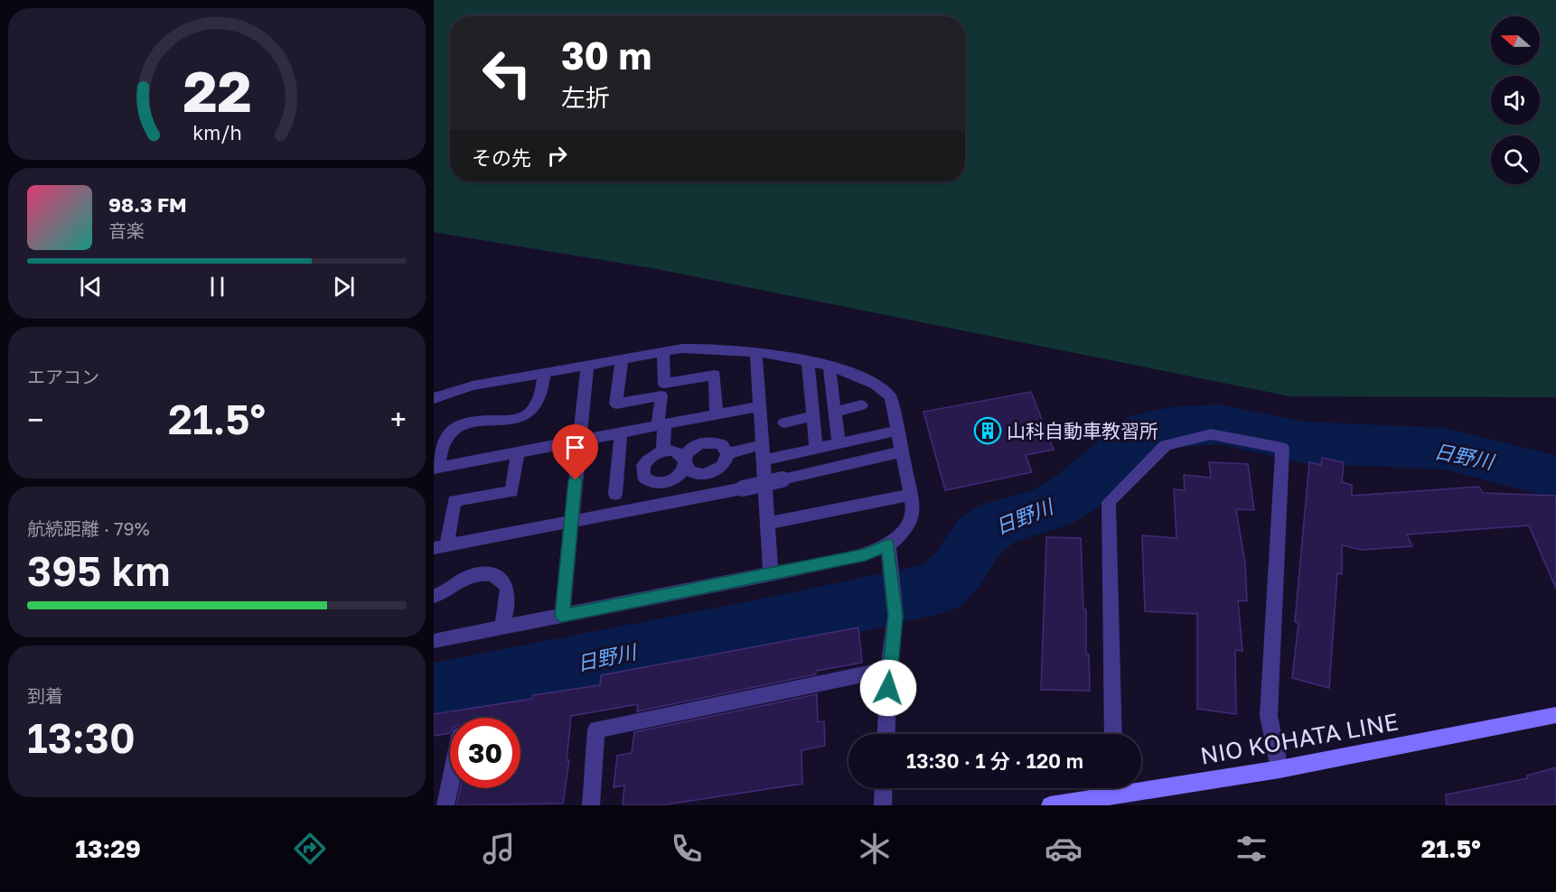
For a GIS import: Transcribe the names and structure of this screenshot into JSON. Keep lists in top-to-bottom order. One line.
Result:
{"streets":{"main road":["NIO KOHATA LINE"]},"water":["日野川"],"places":{"building":["山科自動車教習所"]},"north":"left","page":{"turn":["30 m","左折"],"then":"その先","song":["98.3 FM","音楽"],"tile":["エアコン",["航続距離 · 79%","395 km"],["到着","13:30"]],"heat":["−","21.5°","+"],"limit":"30","trip":"13:30 · 1 分 · 120 m","tabs":["13:29","21.5°"],"gauge":["22","km/h"]}}
